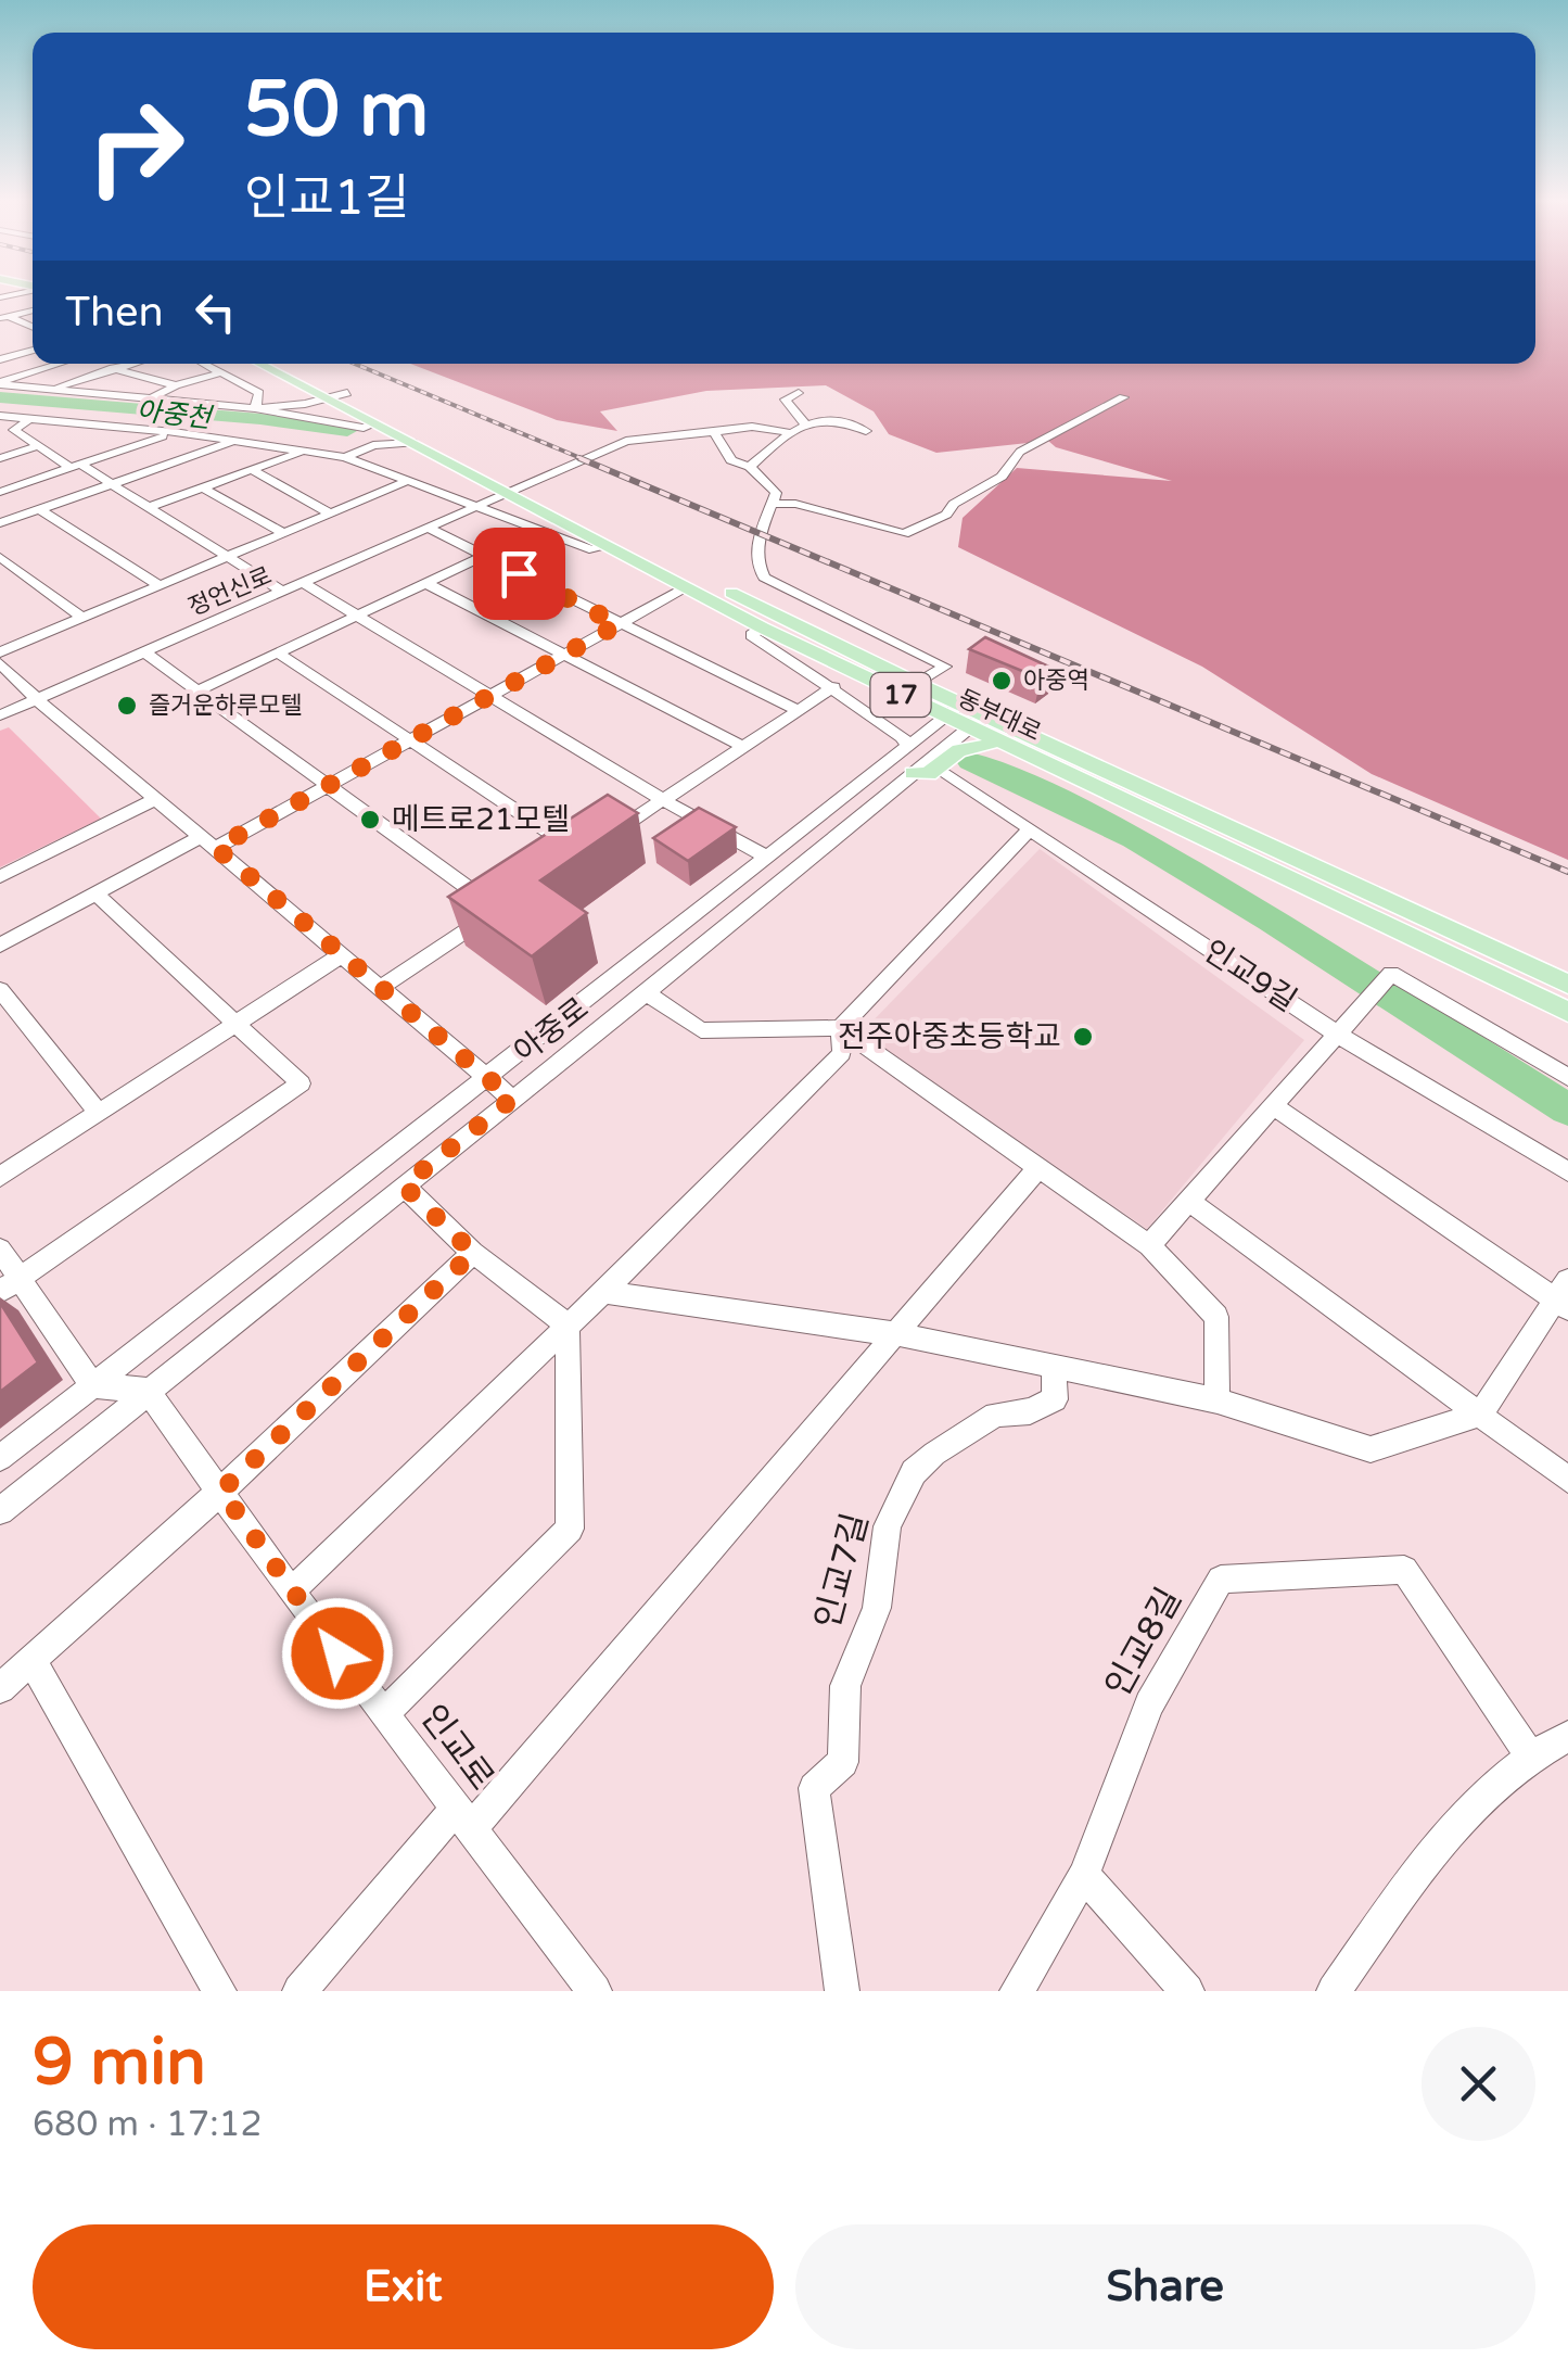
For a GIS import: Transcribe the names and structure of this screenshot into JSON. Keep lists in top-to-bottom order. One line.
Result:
{"streets":{"main road":["17","동부대로"],"street":["정언신로","인교9길","아중로","인교7길","인교8길","인교로"]},"crossings":[["정언신로","동부대로"],["동부대로","아중로"],["아중로","인교로"]],"water":["아중천"],"places":["아중역","즐거운하루모텔","메트로21모텔","전주아중초등학교"],"page":{"turn":["50 m","인교1길"],"then":"Then","heading":["9 min","680 m · 17:12"],"buttons":["Exit","Share"]}}
